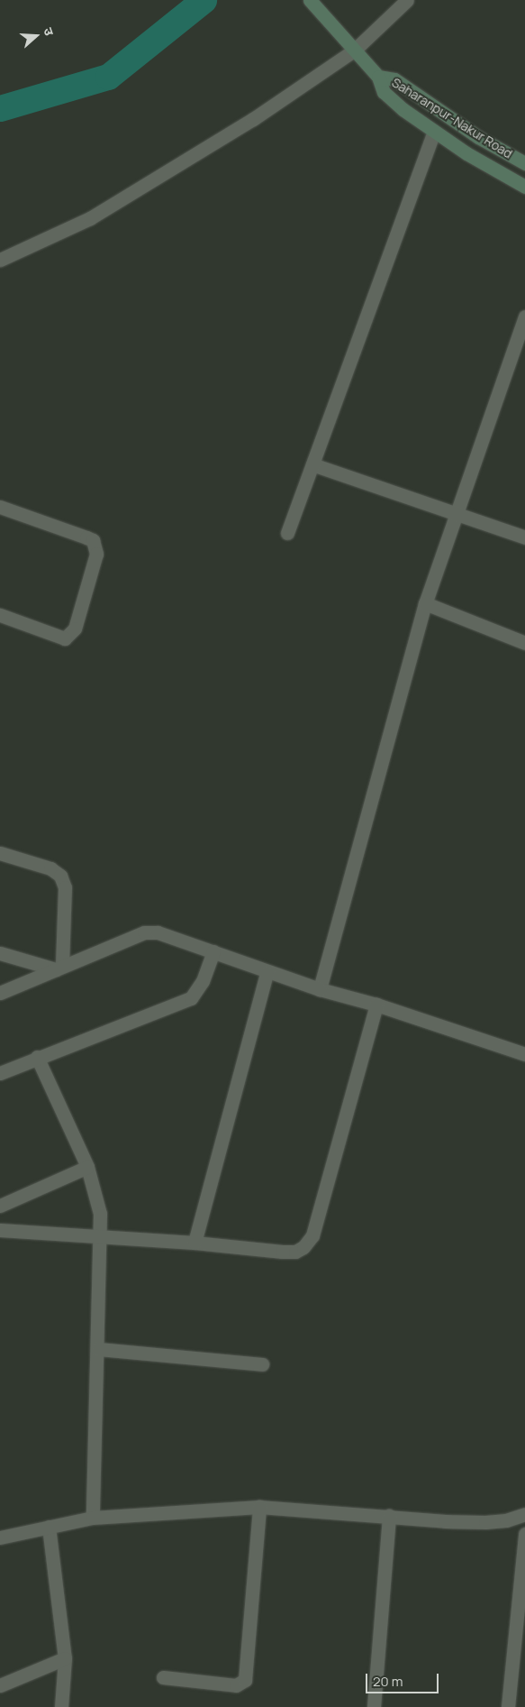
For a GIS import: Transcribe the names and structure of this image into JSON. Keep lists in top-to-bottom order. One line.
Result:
{"streets":{"main road":["Saharanpur-Nakur Road"]},"scale_bar":"20 m","north":"right"}
